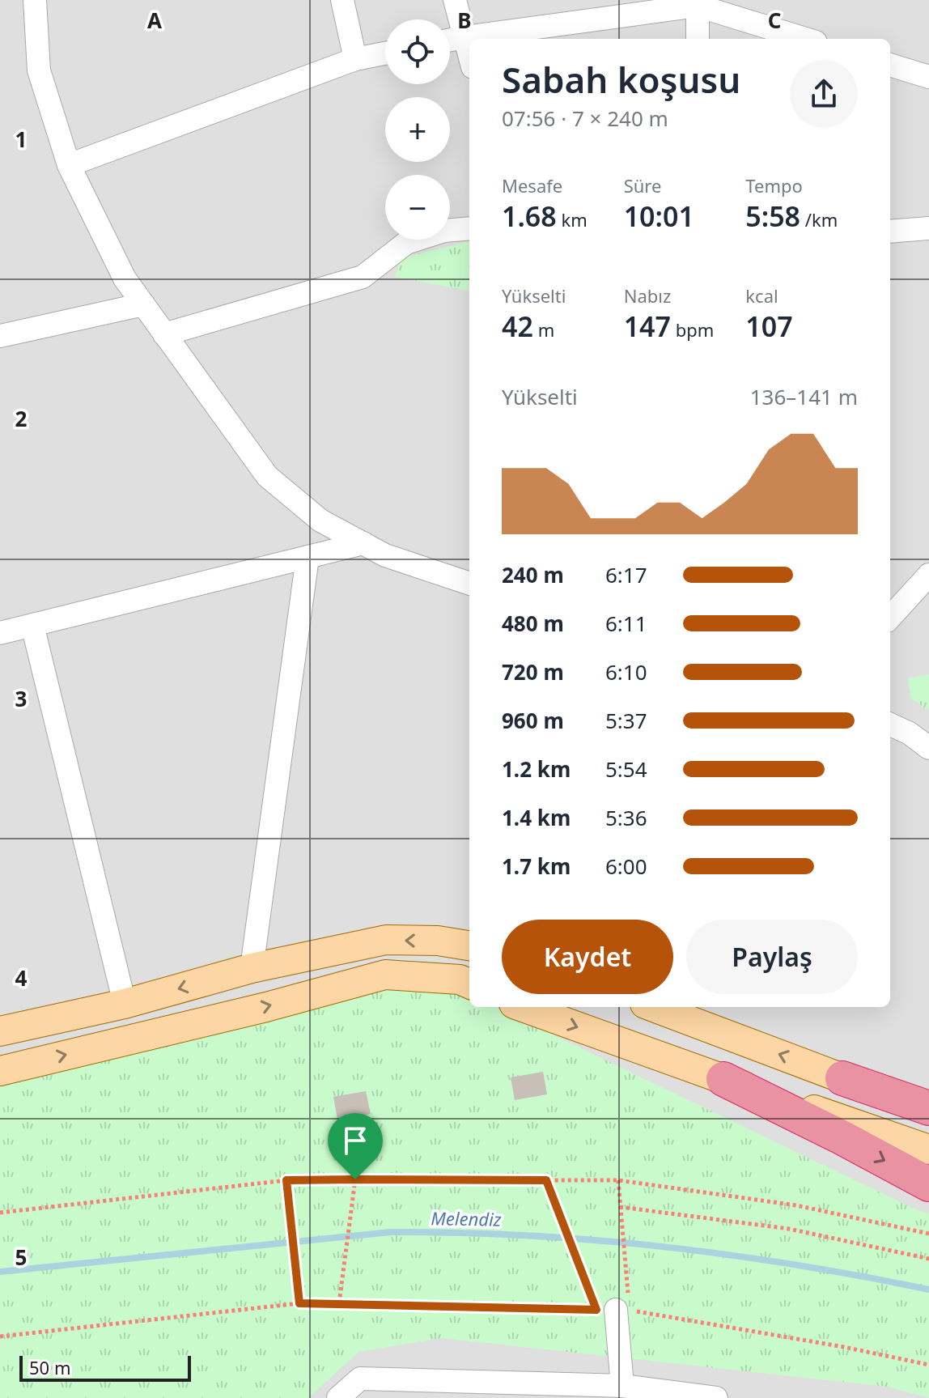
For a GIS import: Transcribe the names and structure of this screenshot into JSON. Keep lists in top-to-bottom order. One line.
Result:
{"water":["Melendiz"],"scale_bar":"50 m","page":{"map_buttons":["+","−"],"heading":["Sabah koşusu","07:56 · 7 × 240 m"],"stats":[["Mesafe","1.68 km"],["Süre","10:01"],["Tempo","5:58 /km"],["Yükselti","42 m"],["Nabız","147 bpm"],["kcal","107"]],"chart":["Yükselti","136–141 m"],"list":[{"name":"240 m","note":"6:17"},{"name":"480 m","note":"6:11"},{"name":"720 m","note":"6:10"},{"name":"960 m","note":"5:37"},{"name":"1.2 km","note":"5:54"},{"name":"1.4 km","note":"5:36"},{"name":"1.7 km","note":"6:00"}],"buttons":["Kaydet","Paylaş"],"scale":"50 m"},"grid":{"columns":["A","B","C"],"rows":["1","2","3","4","5"]}}
